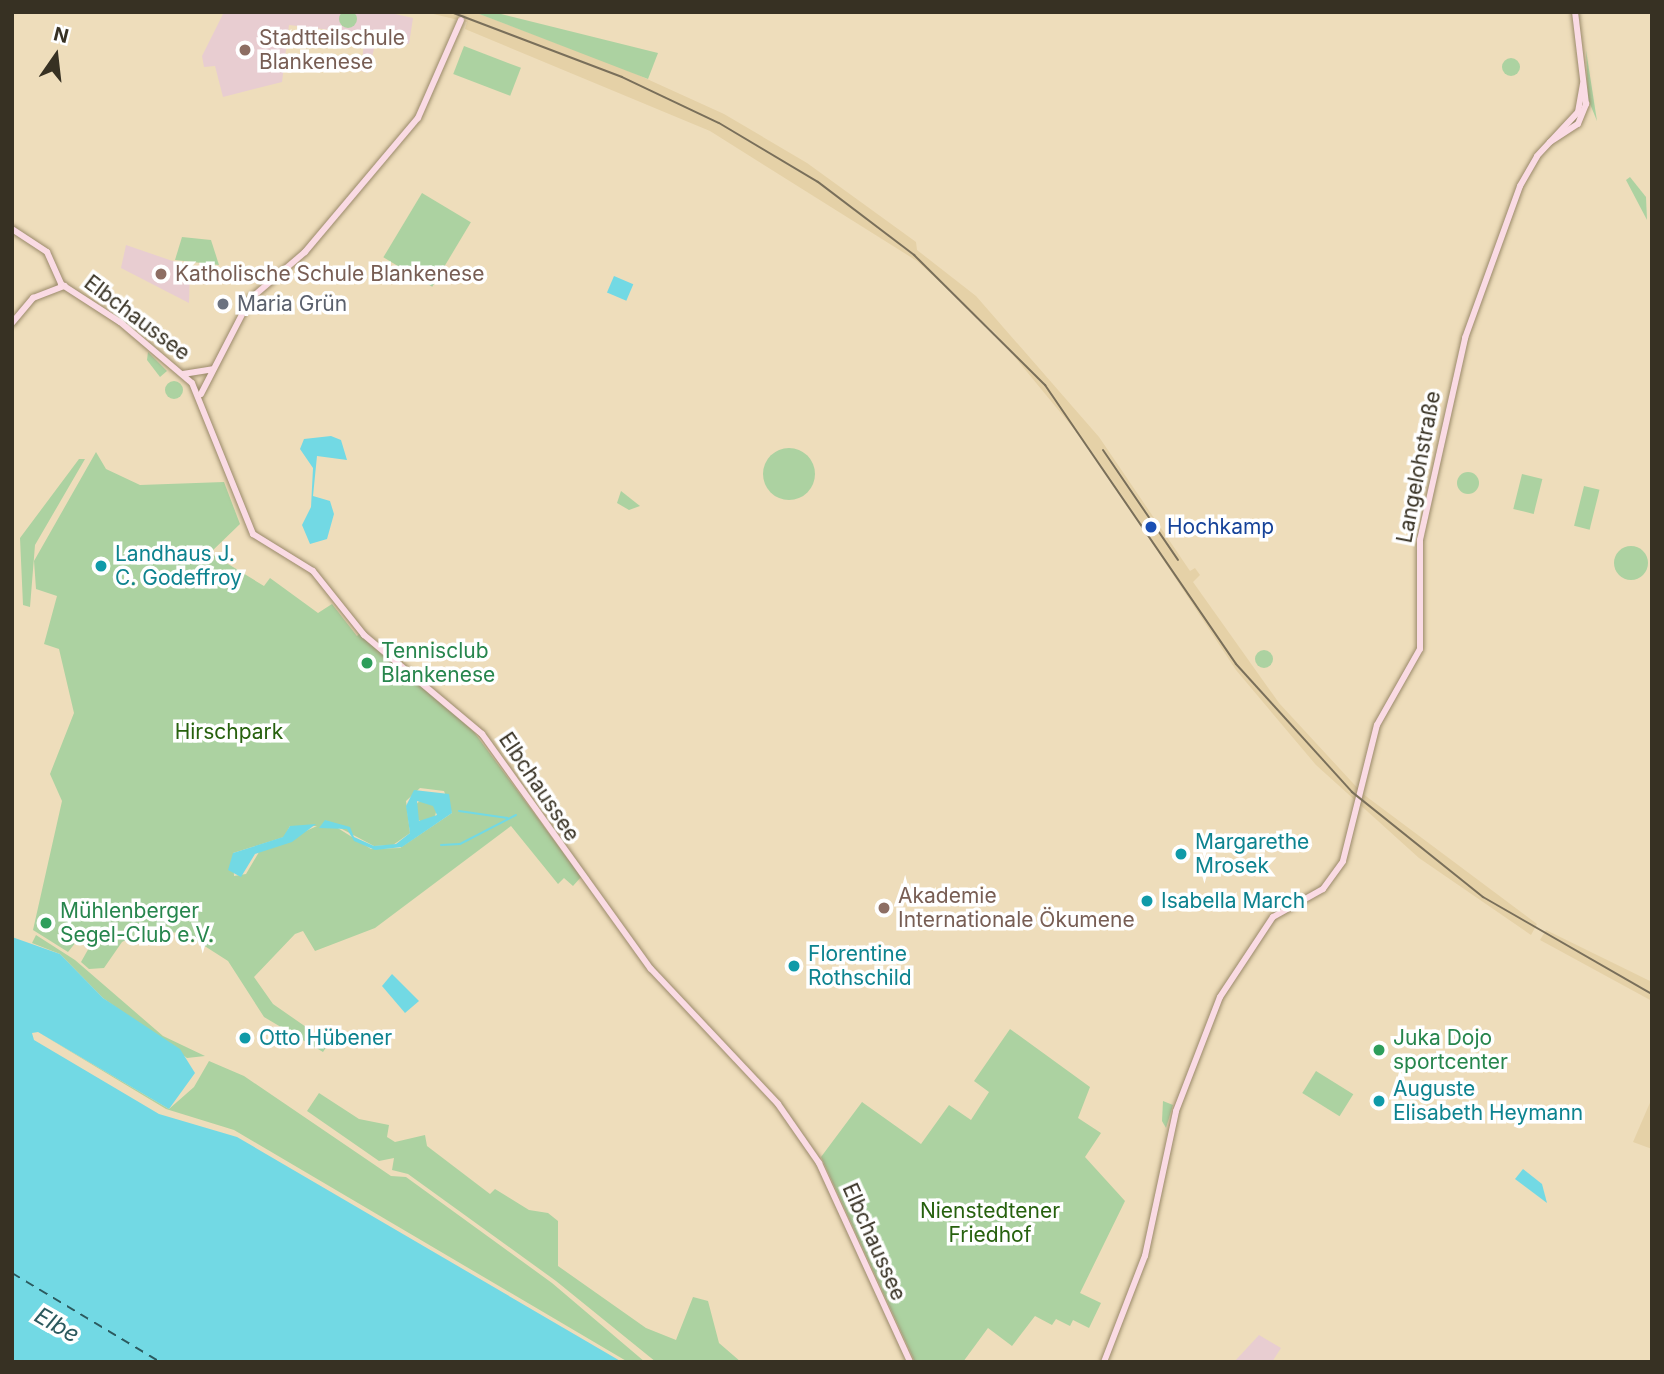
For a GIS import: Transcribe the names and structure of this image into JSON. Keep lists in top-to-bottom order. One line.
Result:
{"streets":{"main road":["Elbchaussee","Langelohstraße"]},"water":["Elbe"],"parks":["Hirschpark","Nienstedtener Friedhof"],"places":["Stadtteilschule Blankenese","Katholische Schule Blankenese","Maria Grün","Hochkamp","Landhaus J. C. Godeffroy","Tennisclub Blankenese","Margarethe Mrosek","Isabella March","Akademie Internationale Ökumene","Mühlenberger Segel-Club e.V.","Florentine Rothschild","Otto Hübener","Juka Dojo sportcenter","Auguste Elisabeth Heymann"],"north":"top"}
